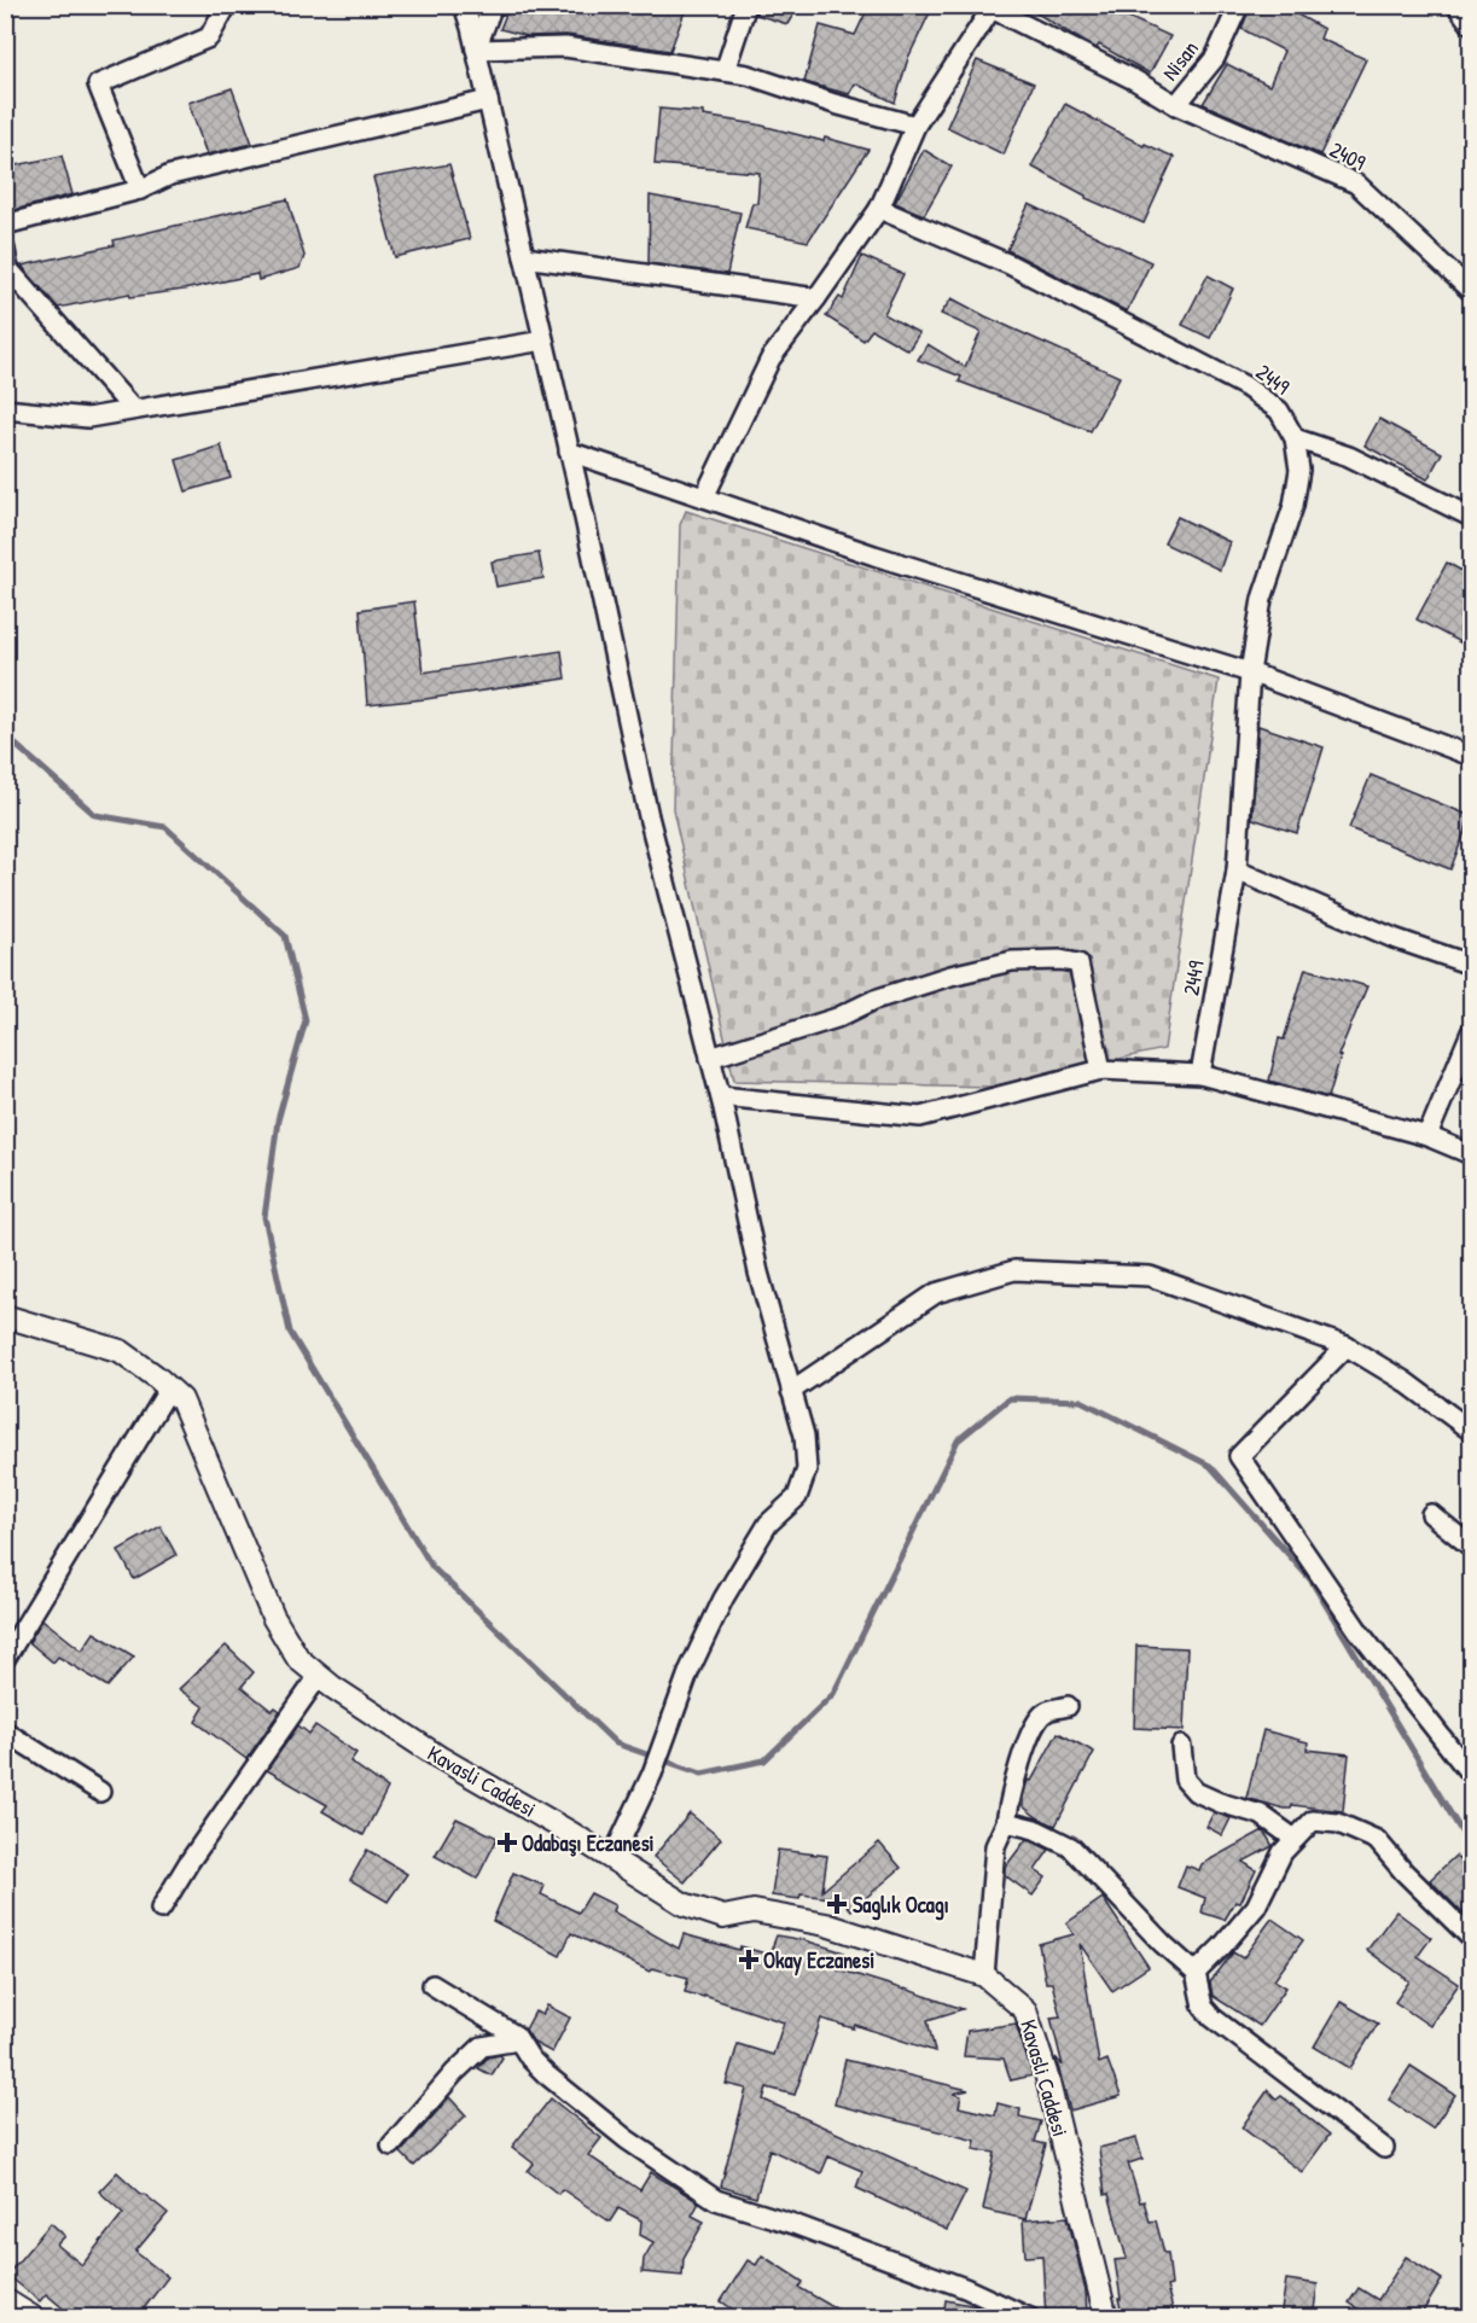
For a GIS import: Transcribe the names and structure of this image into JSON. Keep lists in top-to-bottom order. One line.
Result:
{"streets":{"street":["Nisan","2409","2449","Kavasli Caddesi"]},"crossings":[["Nisan","2409"]],"places":{"health":["Odabaşı Eczanesi","Saglık Ocagı","Okay Eczanesi"]}}
